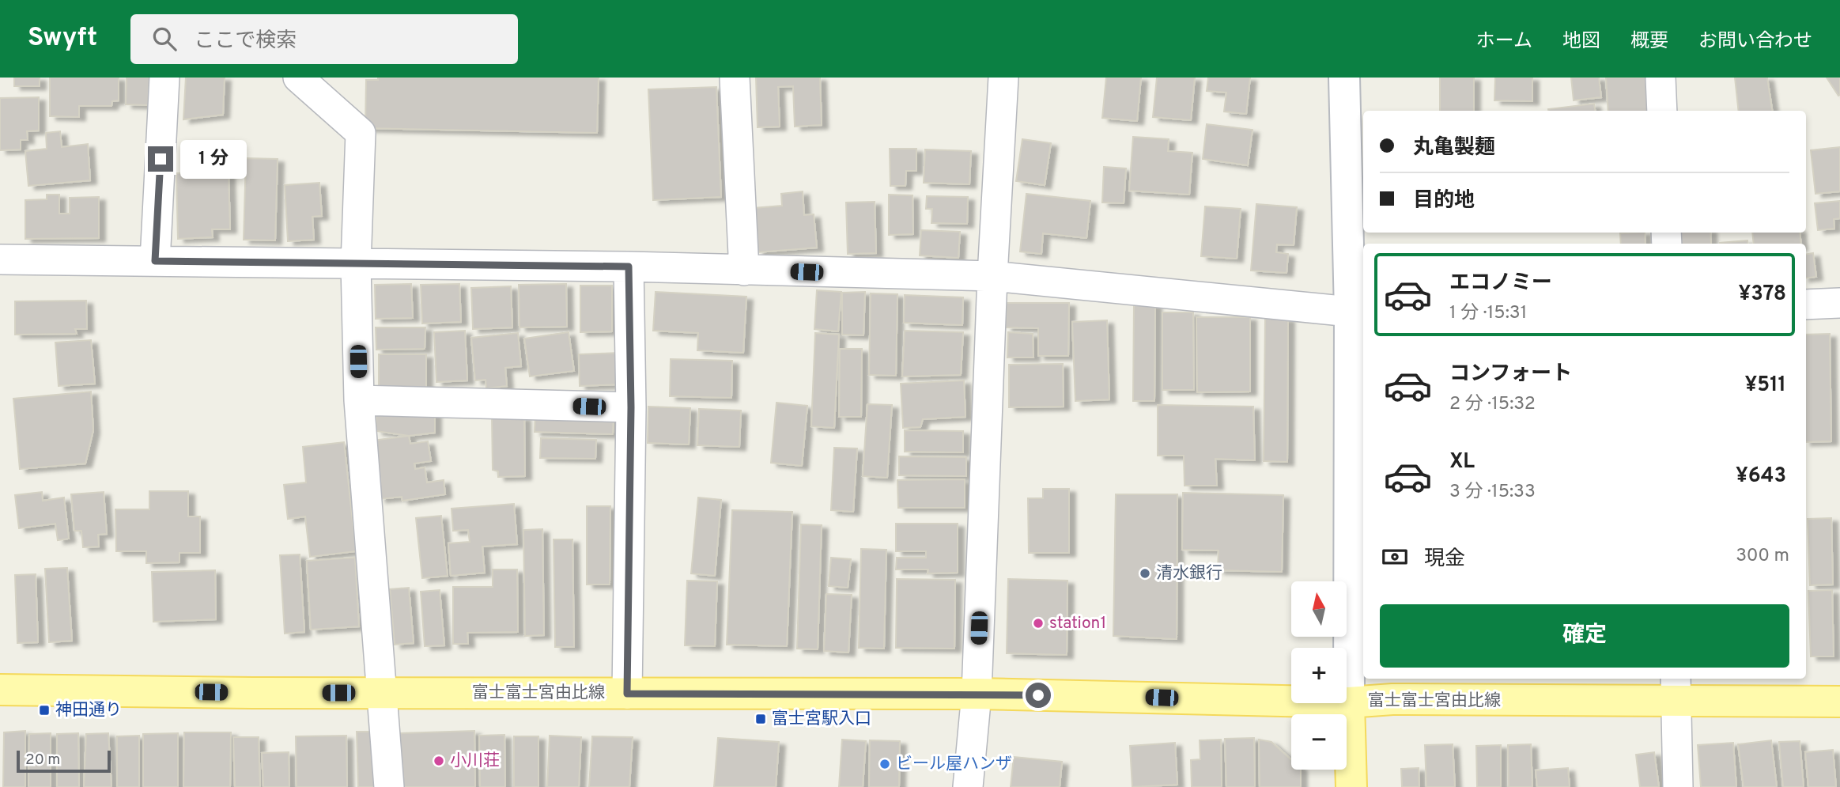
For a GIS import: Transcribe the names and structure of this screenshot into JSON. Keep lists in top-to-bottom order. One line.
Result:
{"streets":{"main road":["富士富士宮由比線"]},"places":{"other":["清水銀行","station1","小川荘","ビール屋ハンザ"],"transit":["神田通り","富士宮駅入口"]},"scale_bar":"20 m","north":"top","page":{"header":"Swyft","search":"ここで検索","nav":["ホーム","地図","概要","お問い合わせ"],"banner":["丸亀製麺","目的地"],"bubble":"1 分","list":[{"name":"エコノミー","note":"1 分 · 15:31","value":"¥378"},{"name":"コンフォート","note":"2 分 · 15:32","value":"¥511"},{"name":"XL","note":"3 分 · 15:33","value":"¥643"}],"pay":["現金","300 m"],"map_buttons":["+","−"],"buttons":"確定","scale":"20 m"}}
